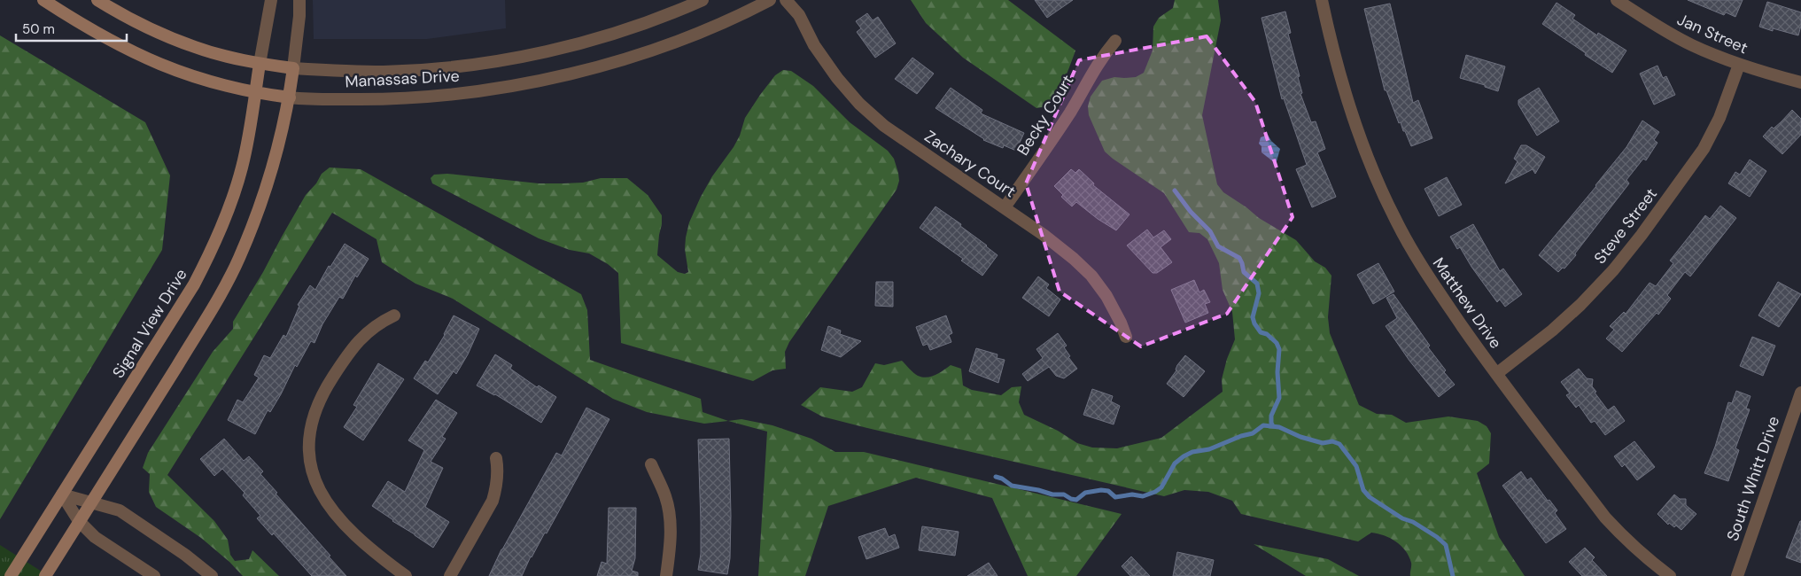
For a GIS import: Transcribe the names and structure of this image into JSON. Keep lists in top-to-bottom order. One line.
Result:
{"streets":{"main road":["Manassas Drive","Signal View Drive"],"street":["Jan Street","Becky Court","Zachary Court","Steve Street","Matthew Drive","South Whitt Drive"]},"crossings":[["Jan Street","Steve Street"],["Manassas Drive","Signal View Drive"],["Becky Court","Zachary Court"],["Steve Street","Matthew Drive"]],"scale_bar":"50 m"}
